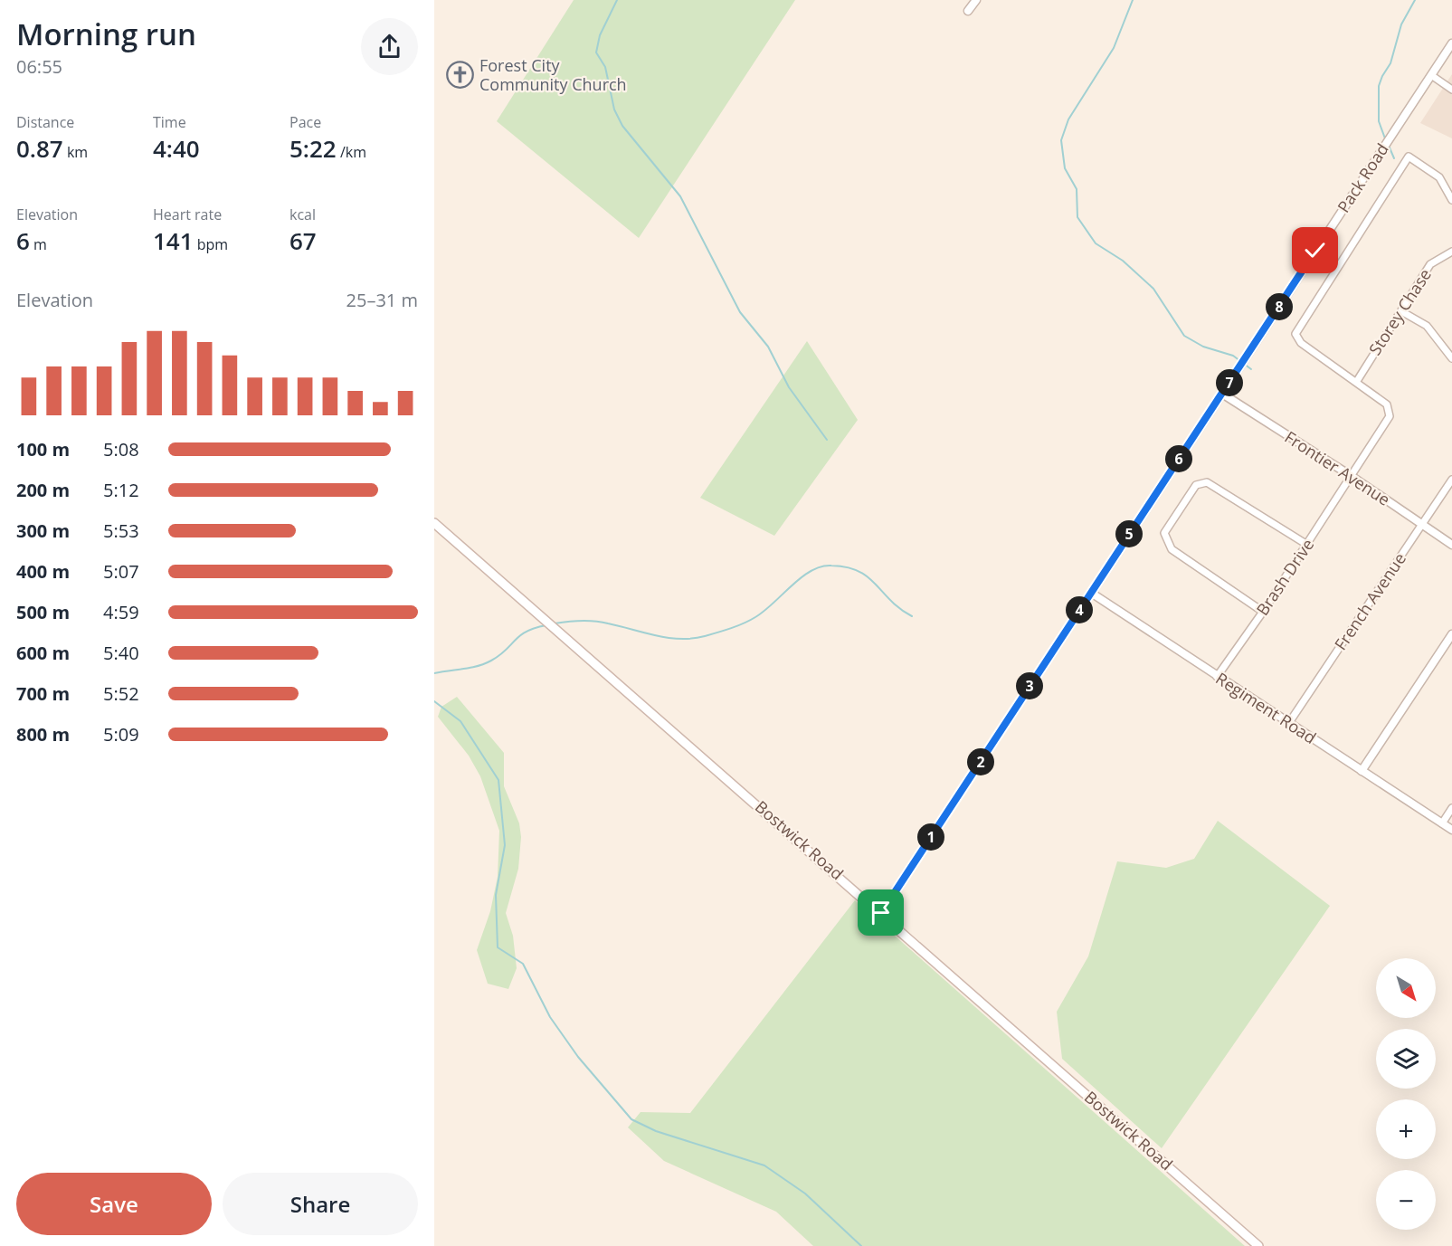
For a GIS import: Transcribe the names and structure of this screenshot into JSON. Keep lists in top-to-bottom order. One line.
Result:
{"streets":{"main road":["Bostwick Road"],"street":["Pack Road","Storey Chase","Frontier Avenue","Brash Drive","French Avenue","Regiment Road"]},"crossings":[["Pack Road","Frontier Avenue"],["Pack Road","Regiment Road"],["Pack Road","Bostwick Road"],["Storey Chase","Brash Drive"],["Frontier Avenue","Brash Drive"],["Frontier Avenue","French Avenue"],["Brash Drive","Regiment Road"],["French Avenue","Regiment Road"]],"places":{"church":["Forest City Community Church"]},"north":"bottom right","page":{"heading":["Morning run","06:55"],"stats":[["Distance","0.87 km"],["Time","4:40"],["Pace","5:22 /km"],["Elevation","6 m"],["Heart rate","141 bpm"],["kcal","67"]],"chart":["Elevation","25–31 m"],"pins":["8","7","6","5","4","3","2","1"],"list":[{"name":"100 m","note":"5:08"},{"name":"200 m","note":"5:12"},{"name":"300 m","note":"5:53"},{"name":"400 m","note":"5:07"},{"name":"500 m","note":"4:59"},{"name":"600 m","note":"5:40"},{"name":"700 m","note":"5:52"},{"name":"800 m","note":"5:09"}],"map_buttons":["+","−"],"buttons":["Save","Share"]}}
